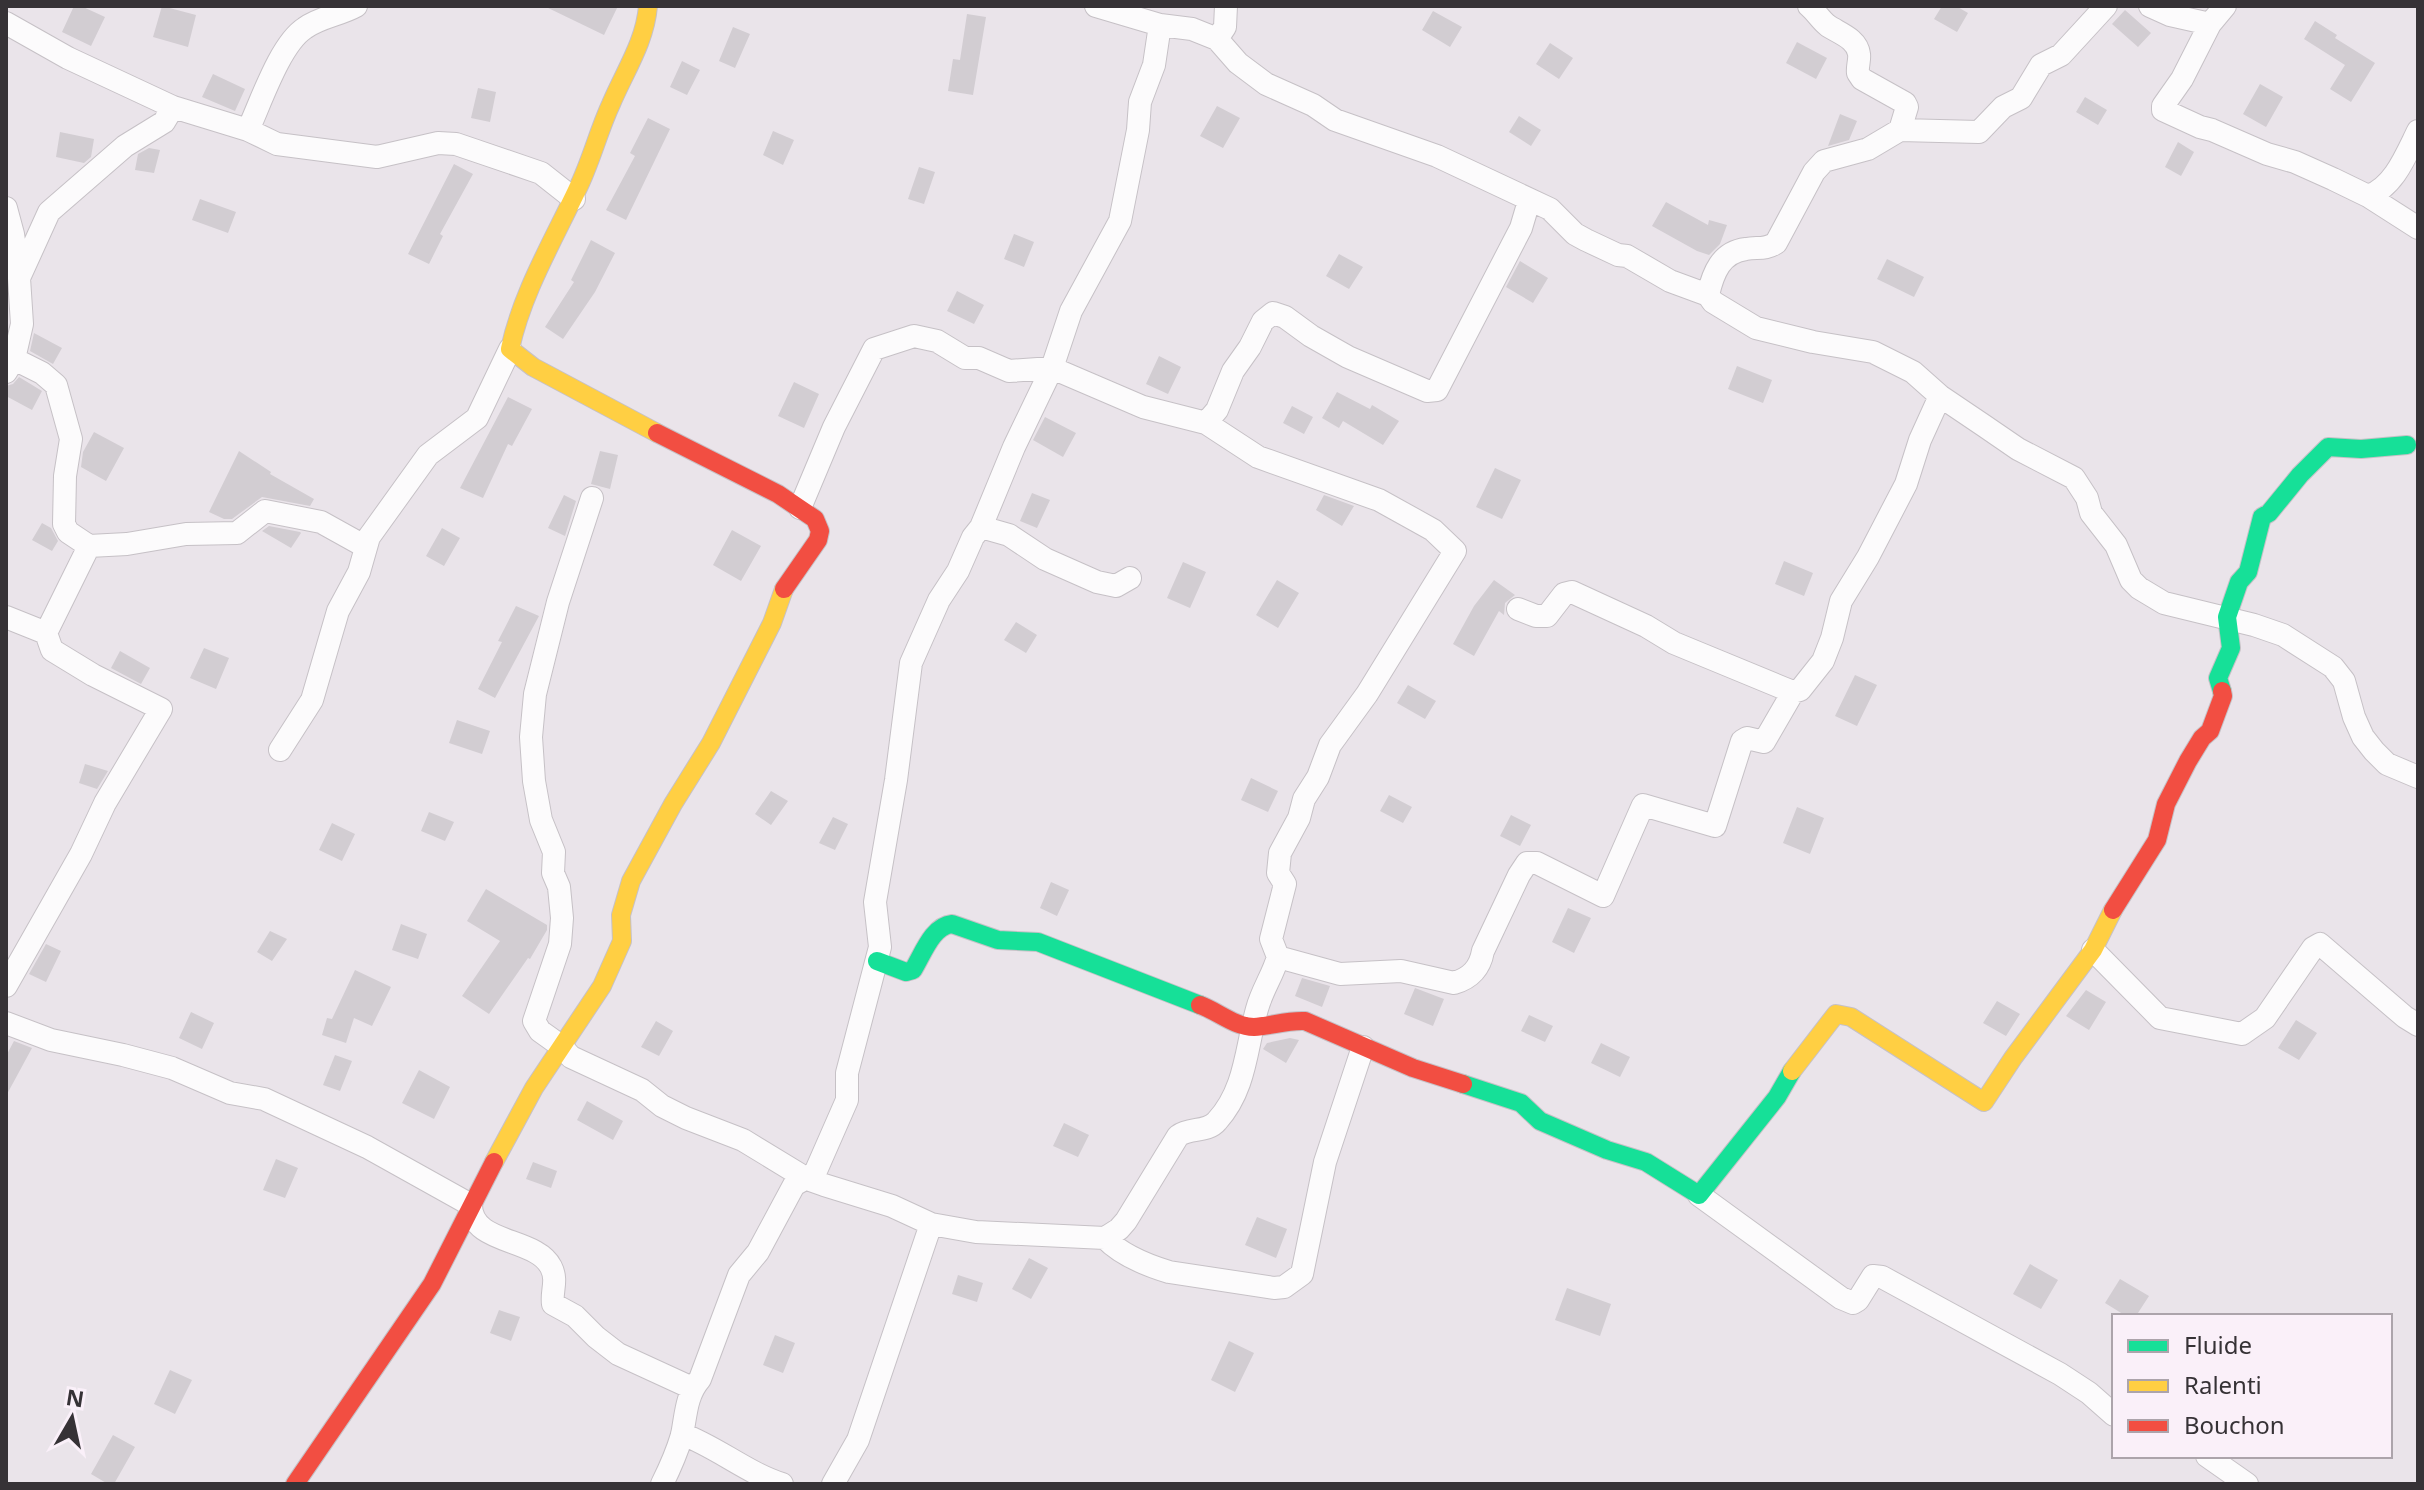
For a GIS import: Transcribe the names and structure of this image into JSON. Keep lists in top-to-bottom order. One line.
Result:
{"legend":["Fluide","Ralenti","Bouchon"],"north":"top"}
